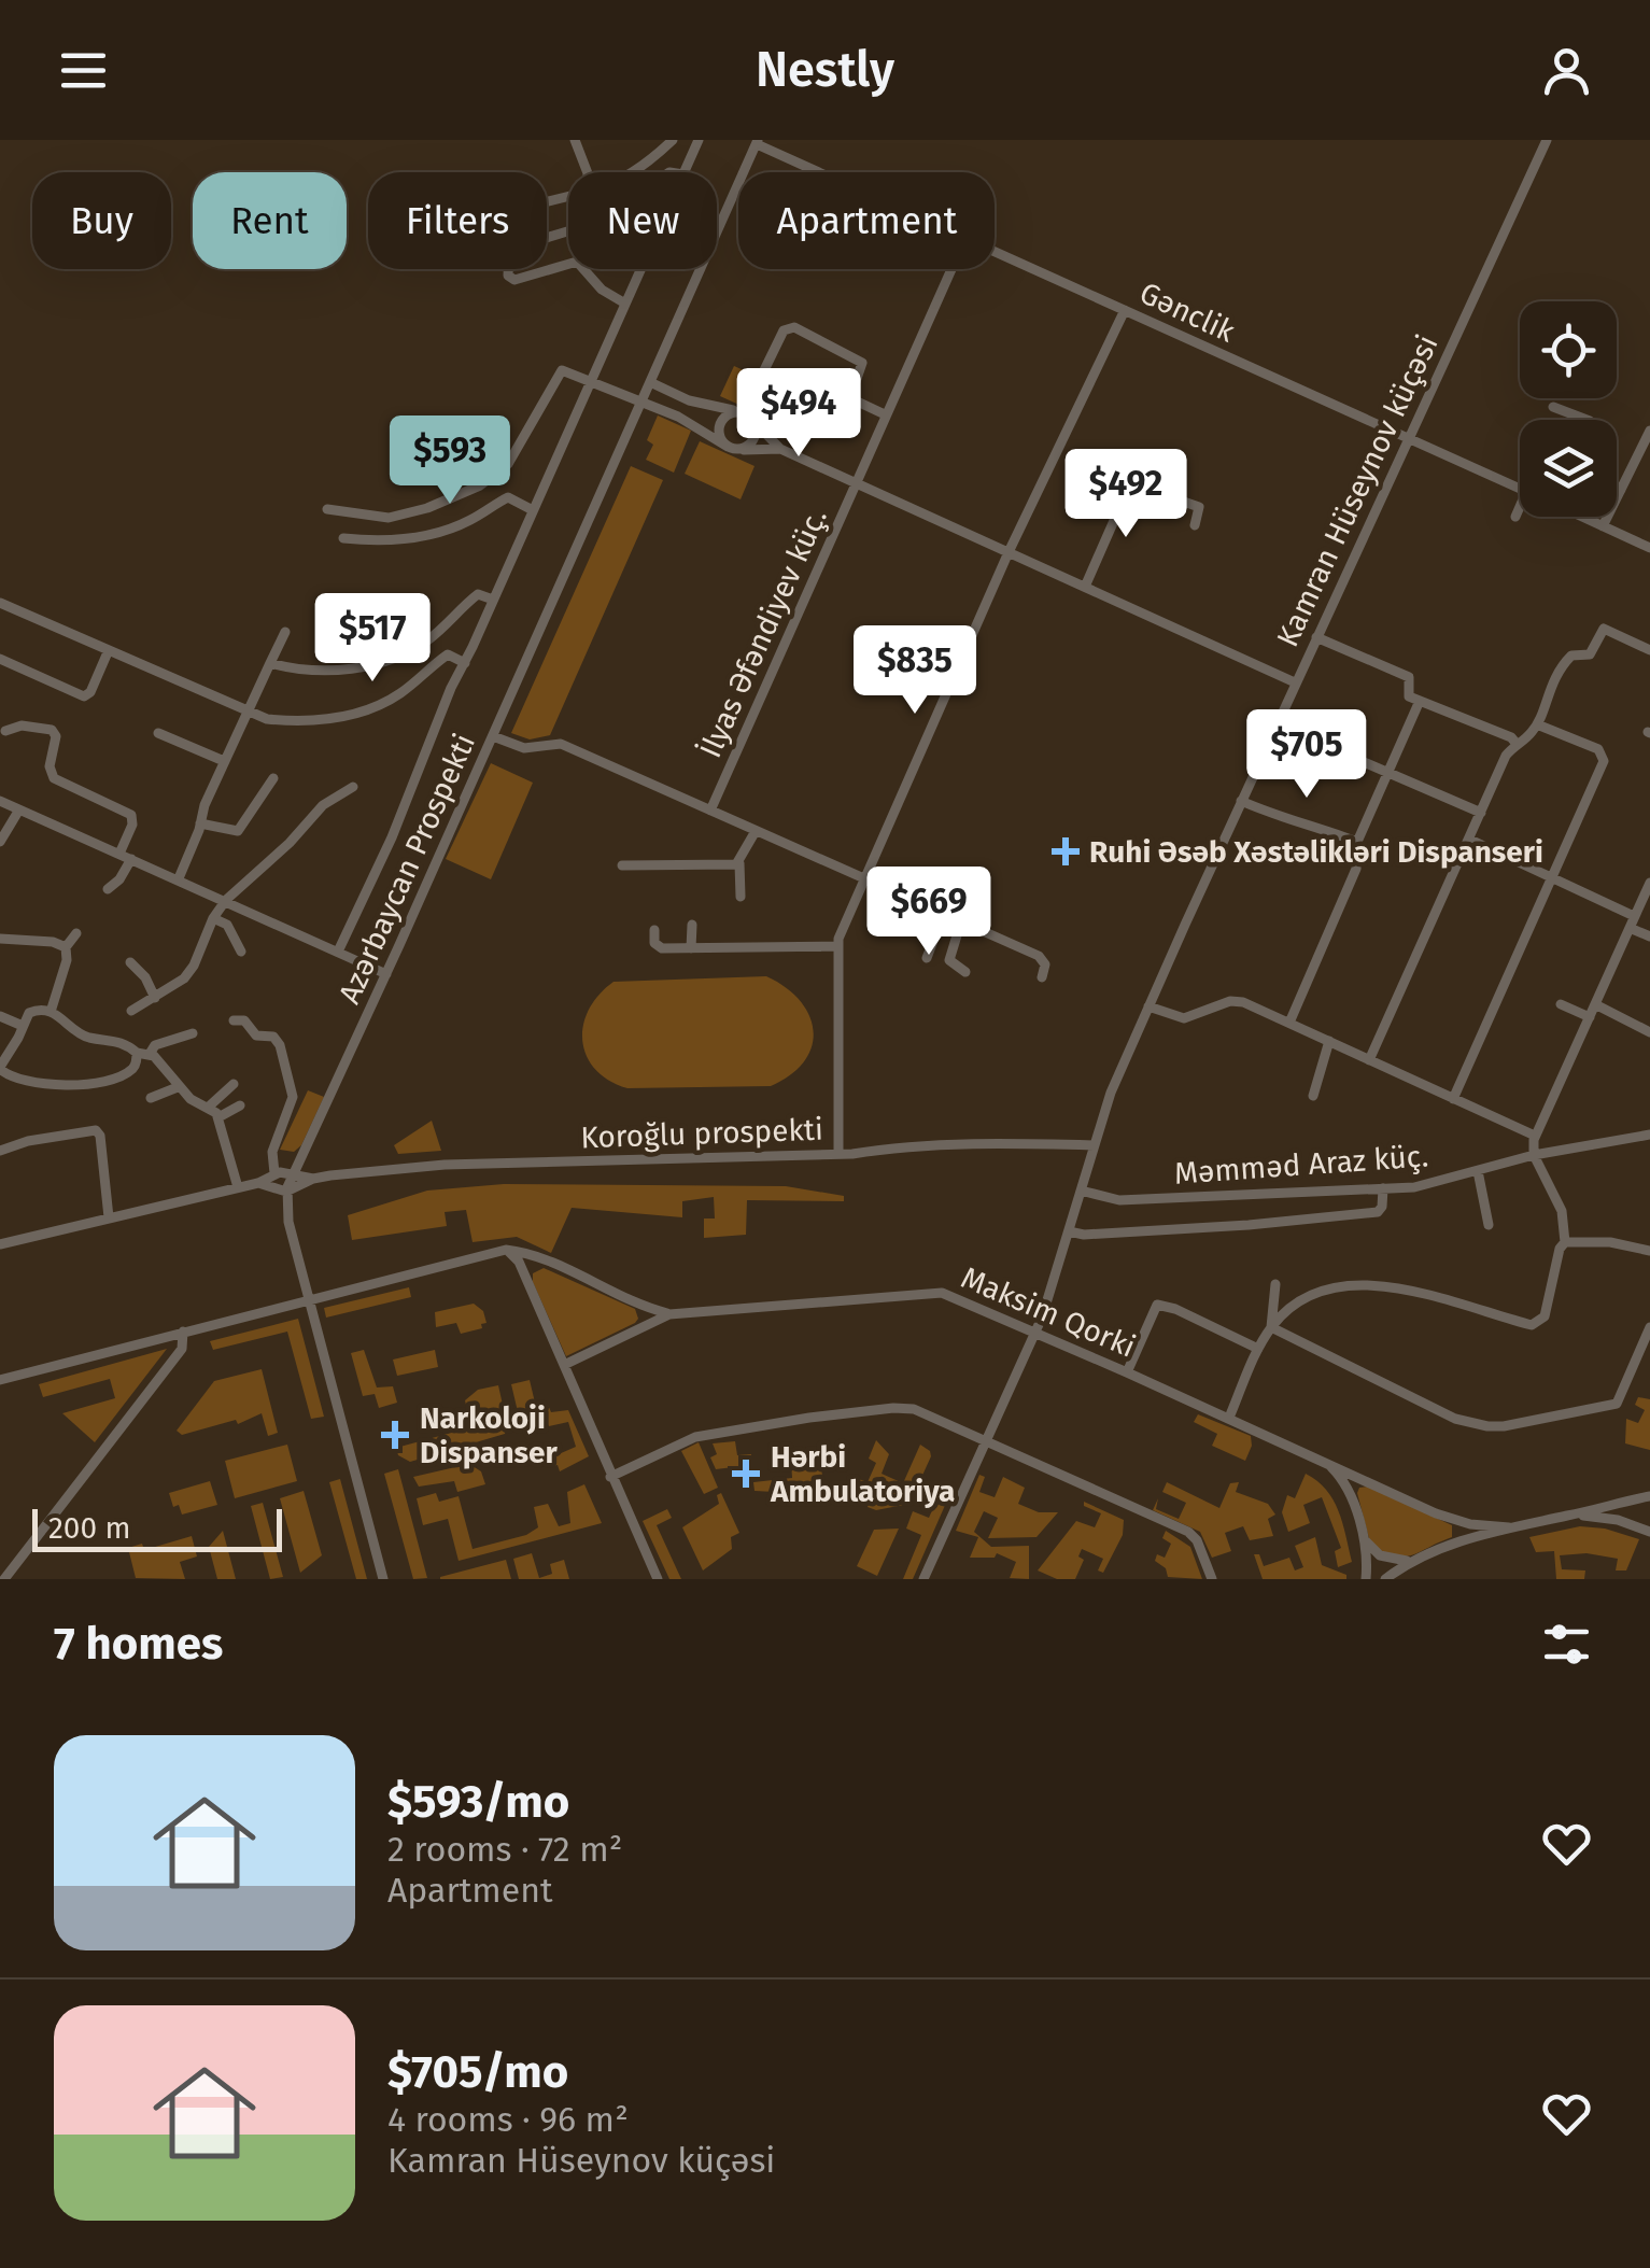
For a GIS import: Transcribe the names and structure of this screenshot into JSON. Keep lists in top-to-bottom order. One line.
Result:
{"streets":{"street":["Gənclik","Kamran Hüseynov küçəsi","İlyas Əfəndiyev küç.","Azərbaycan Prospekti","Koroğlu prospekti","Məmməd Araz küç.","Maksim Qorki"]},"crossings":[["Gənclik","Kamran Hüseynov küçəsi"],["Gənclik","Azərbaycan Prospekti"],["Kamran Hüseynov küçəsi","Koroğlu prospekti"],["Kamran Hüseynov küçəsi","Məmməd Araz küç."],["Kamran Hüseynov küçəsi","Maksim Qorki"]],"places":{"health":["Ruhi Əsəb Xəstəlikləri Dispanseri","Narkoloji Dispanser","Hərbi Ambulatoriya"]},"scale_bar":"200 m","page":{"header":"Nestly","chip":["Buy","Rent","Filters","New","Apartment"],"price":["$494","$593","$492","$517","$835","$705","$669"],"scale":"200 m","heading":"7 homes","list":[{"name":"$593/mo","note":"2 rooms · 72 m² · Apartment"},{"name":"$705/mo","note":"4 rooms · 96 m² · Kamran Hüseynov küçəsi"}]}}
